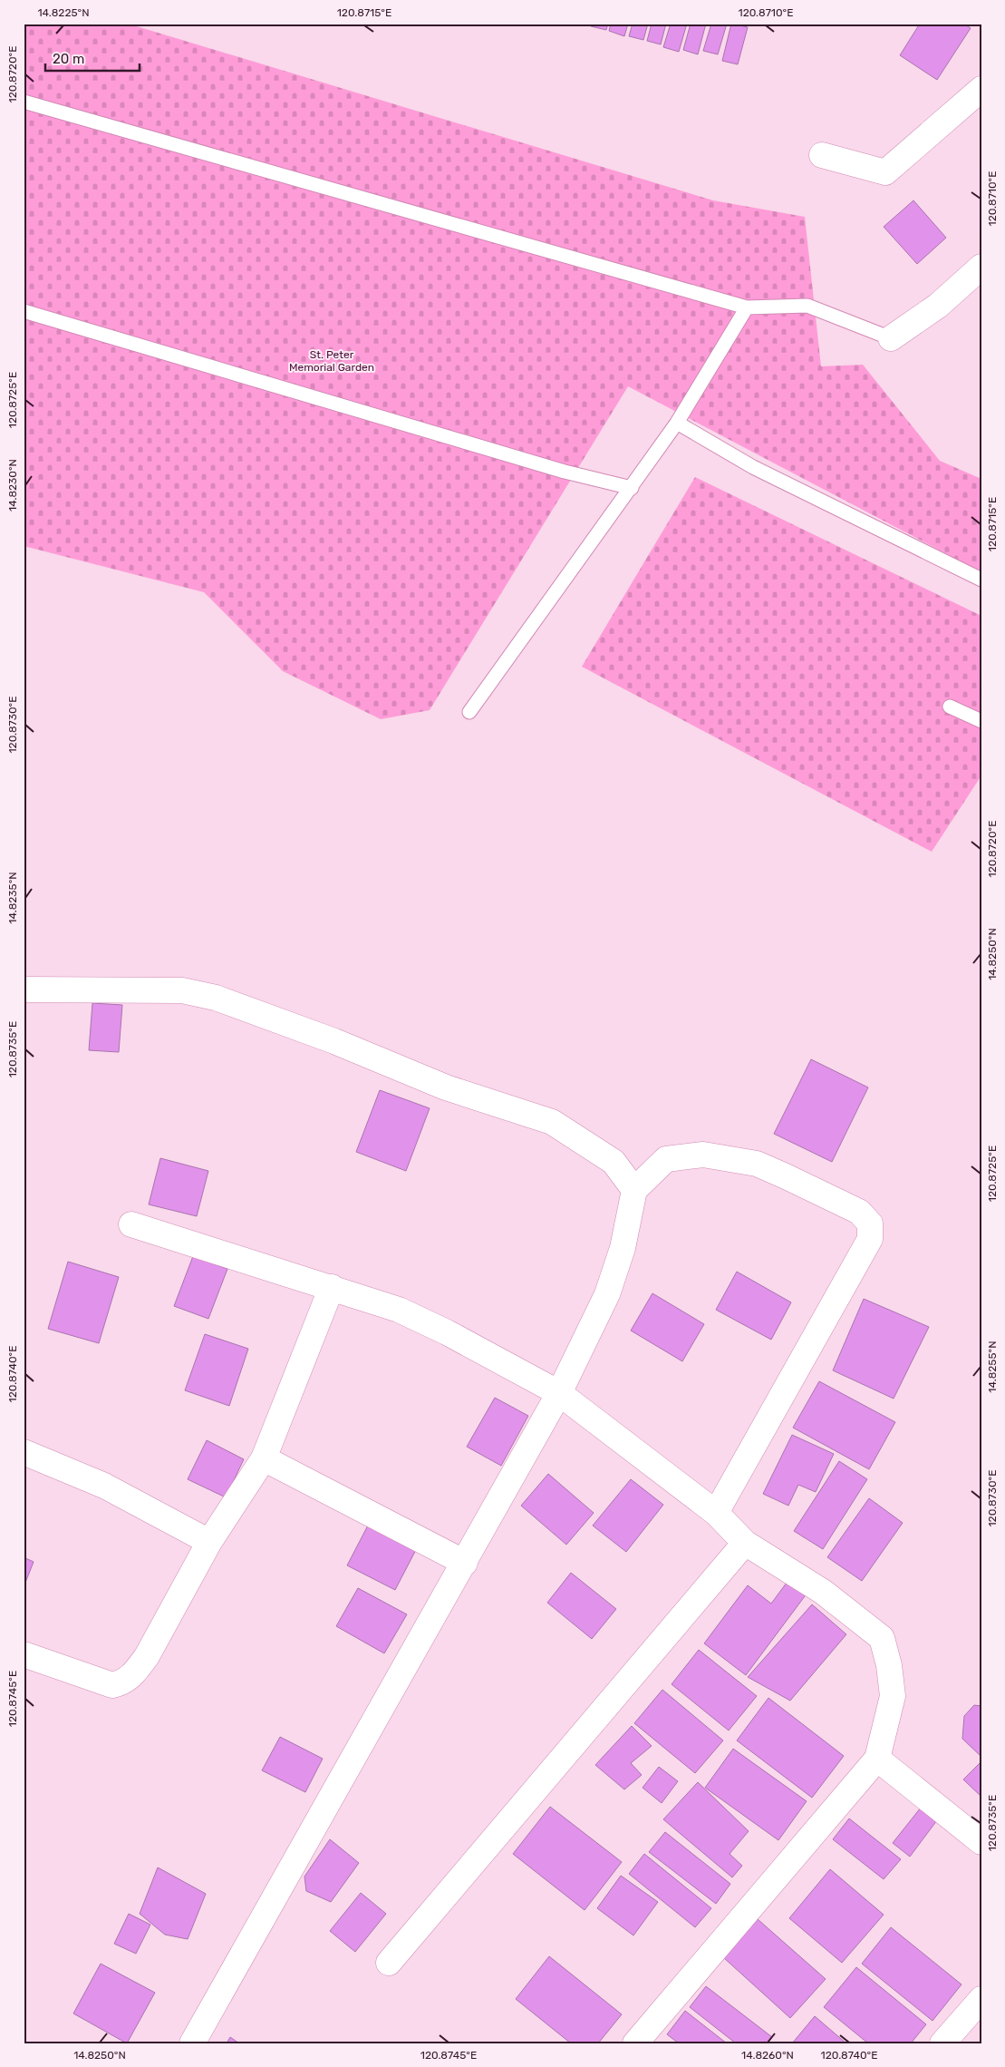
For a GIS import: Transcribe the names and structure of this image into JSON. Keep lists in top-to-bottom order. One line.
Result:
{"parks":["St. Peter Memorial Garden"],"scale_bar":"20 m","coordinates":["14.8225°N","120.8715°E","120.8710°E","120.8720°E","120.8725°E","14.8230°N","120.8730°E","14.8235°N","14.8250°N","120.8735°E","14.8255°N","120.8740°E","120.8745°E","14.8260°N"]}
